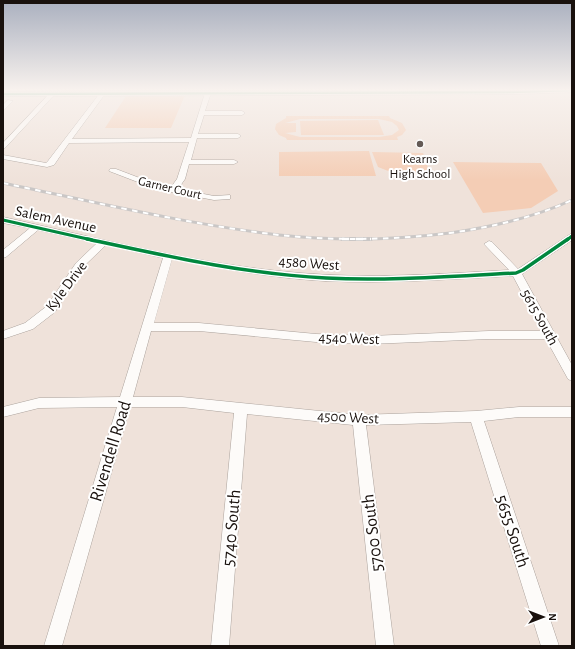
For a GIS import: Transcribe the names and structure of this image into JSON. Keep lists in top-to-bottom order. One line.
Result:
{"streets":{"street":["Garner Court","Salem Avenue","4580 West","Kyle Drive","5615 South","4540 West","4500 West","Rivendell Road","5740 South","5655 South","5700 South"]},"crossings":[["Salem Avenue","4580 West"],["Salem Avenue","Kyle Drive"],["4580 West","Kyle Drive"],["4580 West","5615 South"],["4580 West","Rivendell Road"],["5615 South","4540 West"],["4540 West","Rivendell Road"],["4500 West","Rivendell Road"],["4500 West","5740 South"],["4500 West","5655 South"],["4500 West","5700 South"]],"places":["Kearns High School"],"north":"right"}
